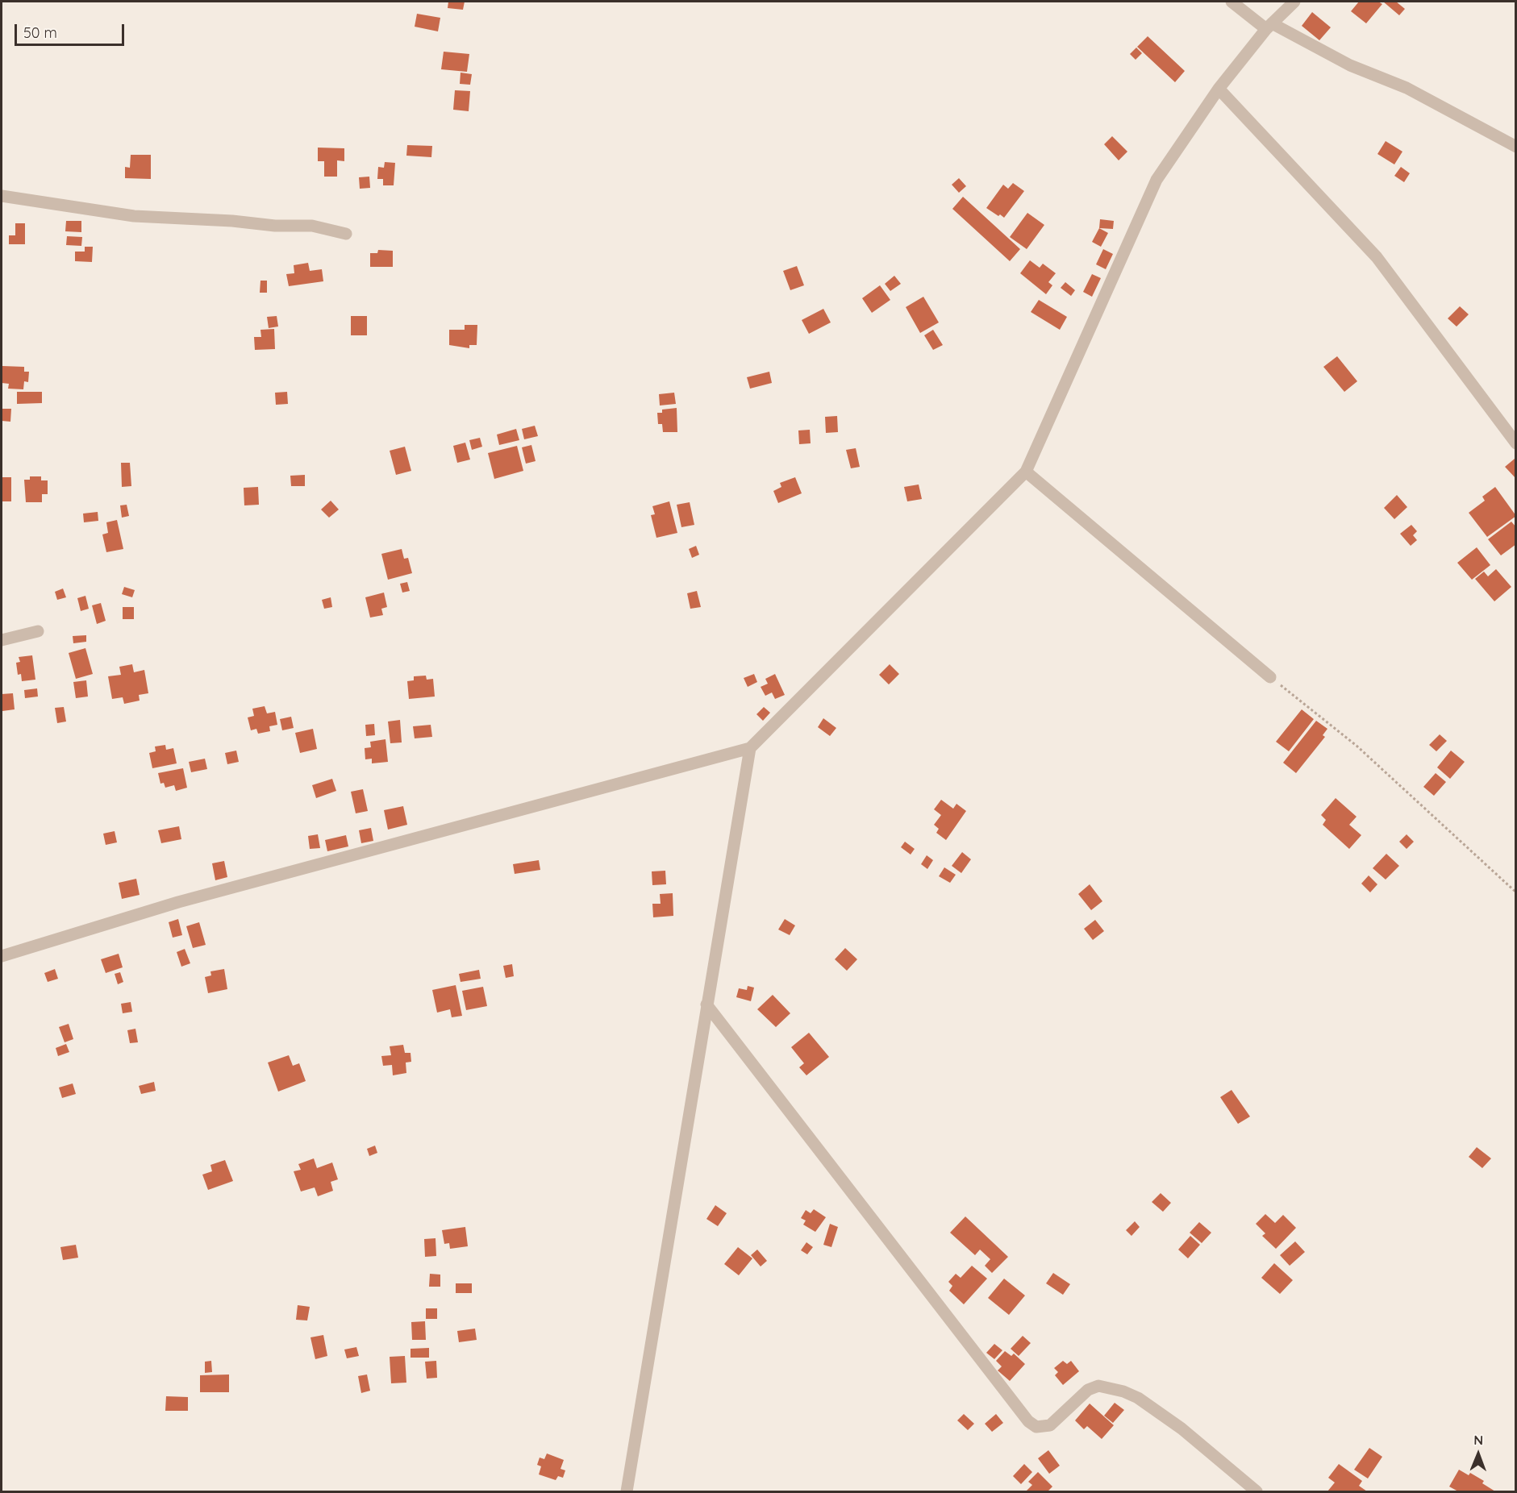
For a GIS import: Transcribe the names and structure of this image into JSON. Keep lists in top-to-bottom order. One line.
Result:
{"scale_bar":"50 m","north":"top"}
